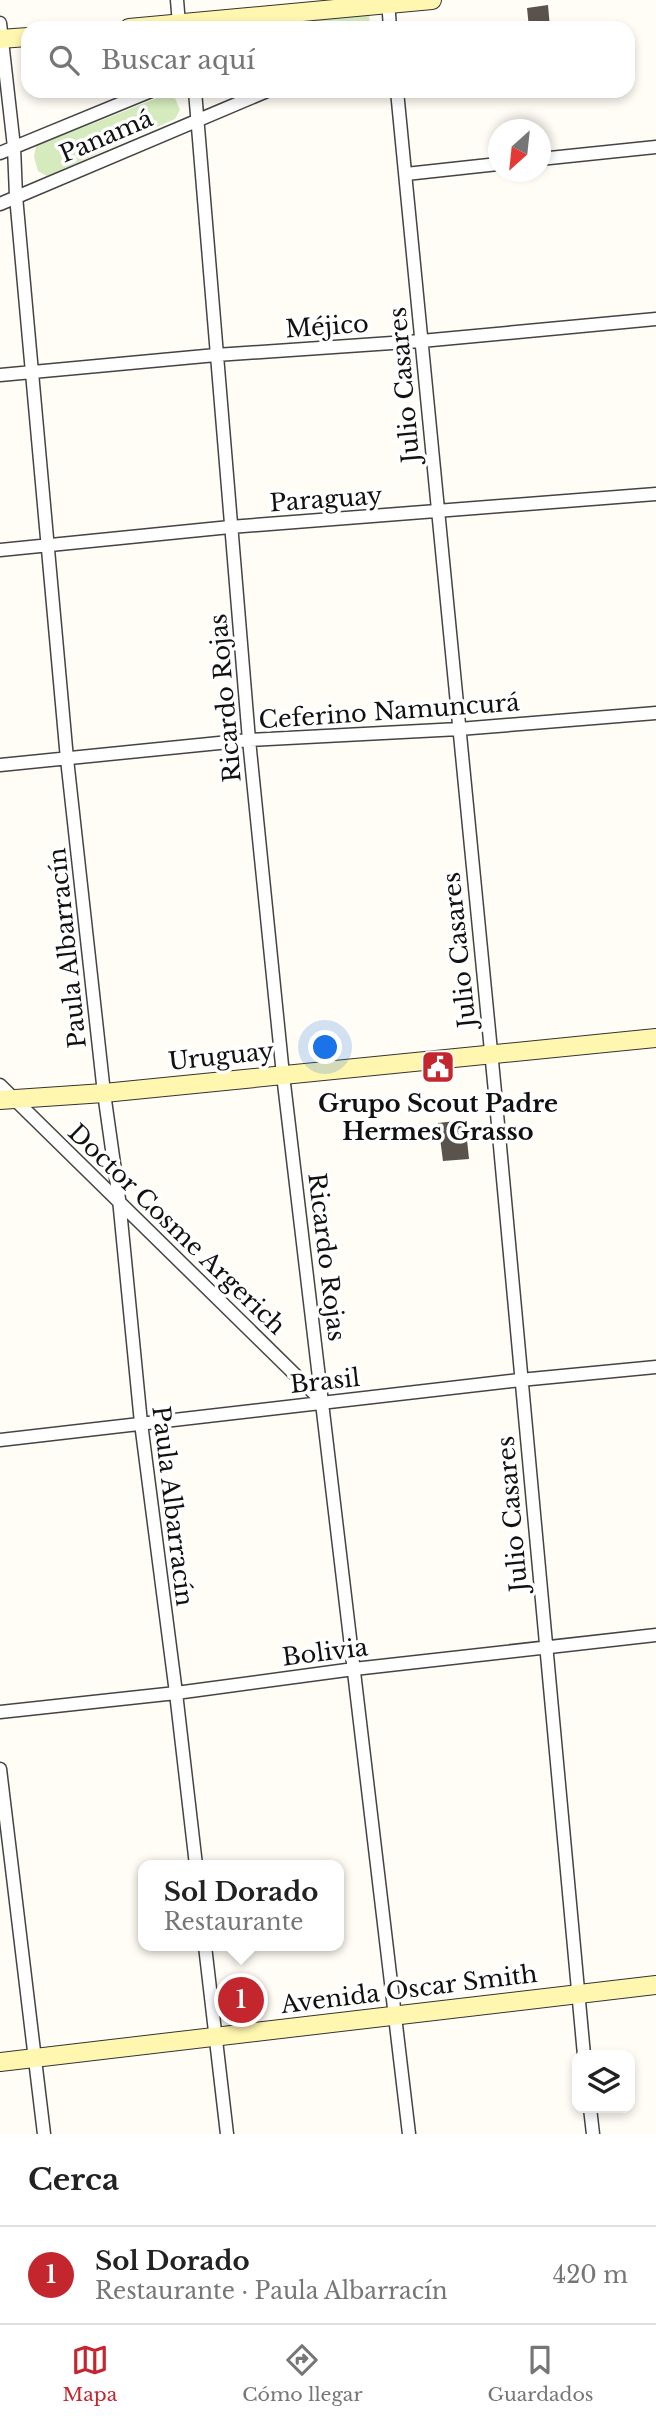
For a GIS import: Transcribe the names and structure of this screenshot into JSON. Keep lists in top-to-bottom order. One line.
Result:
{"streets":{"main road":["Uruguay","Avenida Oscar Smith"],"street":["Panamá","Méjico","Julio Casares","Paraguay","Ricardo Rojas","Ceferino Namuncurá","Paula Albarracín","Doctor Cosme Argerich","Brasil","Bolivia"]},"crossings":[["Panamá","Ricardo Rojas"],["Panamá","Paula Albarracín"],["Méjico","Julio Casares"],["Méjico","Ricardo Rojas"],["Méjico","Paula Albarracín"],["Julio Casares","Paraguay"],["Julio Casares","Ceferino Namuncurá"],["Julio Casares","Uruguay"],["Julio Casares","Brasil"],["Julio Casares","Bolivia"],["Julio Casares","Avenida Oscar Smith"],["Paraguay","Ricardo Rojas"],["Paraguay","Paula Albarracín"],["Ricardo Rojas","Ceferino Namuncurá"],["Ricardo Rojas","Uruguay"],["Ricardo Rojas","Doctor Cosme Argerich"],["Ricardo Rojas","Brasil"],["Ricardo Rojas","Bolivia"],["Ricardo Rojas","Avenida Oscar Smith"],["Ceferino Namuncurá","Paula Albarracín"],["Paula Albarracín","Uruguay"],["Paula Albarracín","Doctor Cosme Argerich"],["Paula Albarracín","Brasil"],["Paula Albarracín","Bolivia"],["Uruguay","Doctor Cosme Argerich"],["Doctor Cosme Argerich","Brasil"]],"places":{"public building":["Grupo Scout Padre Hermes Grasso"]},"north":"bottom left","page":{"search":"Buscar aquí","popup":["Sol Dorado","Restaurante"],"pins":"1","heading":"Cerca","list":[{"mark":"1","name":"Sol Dorado","note":"Restaurante · Paula Albarracín","value":"420 m"}],"nav":["Mapa","Cómo llegar","Guardados"]}}
